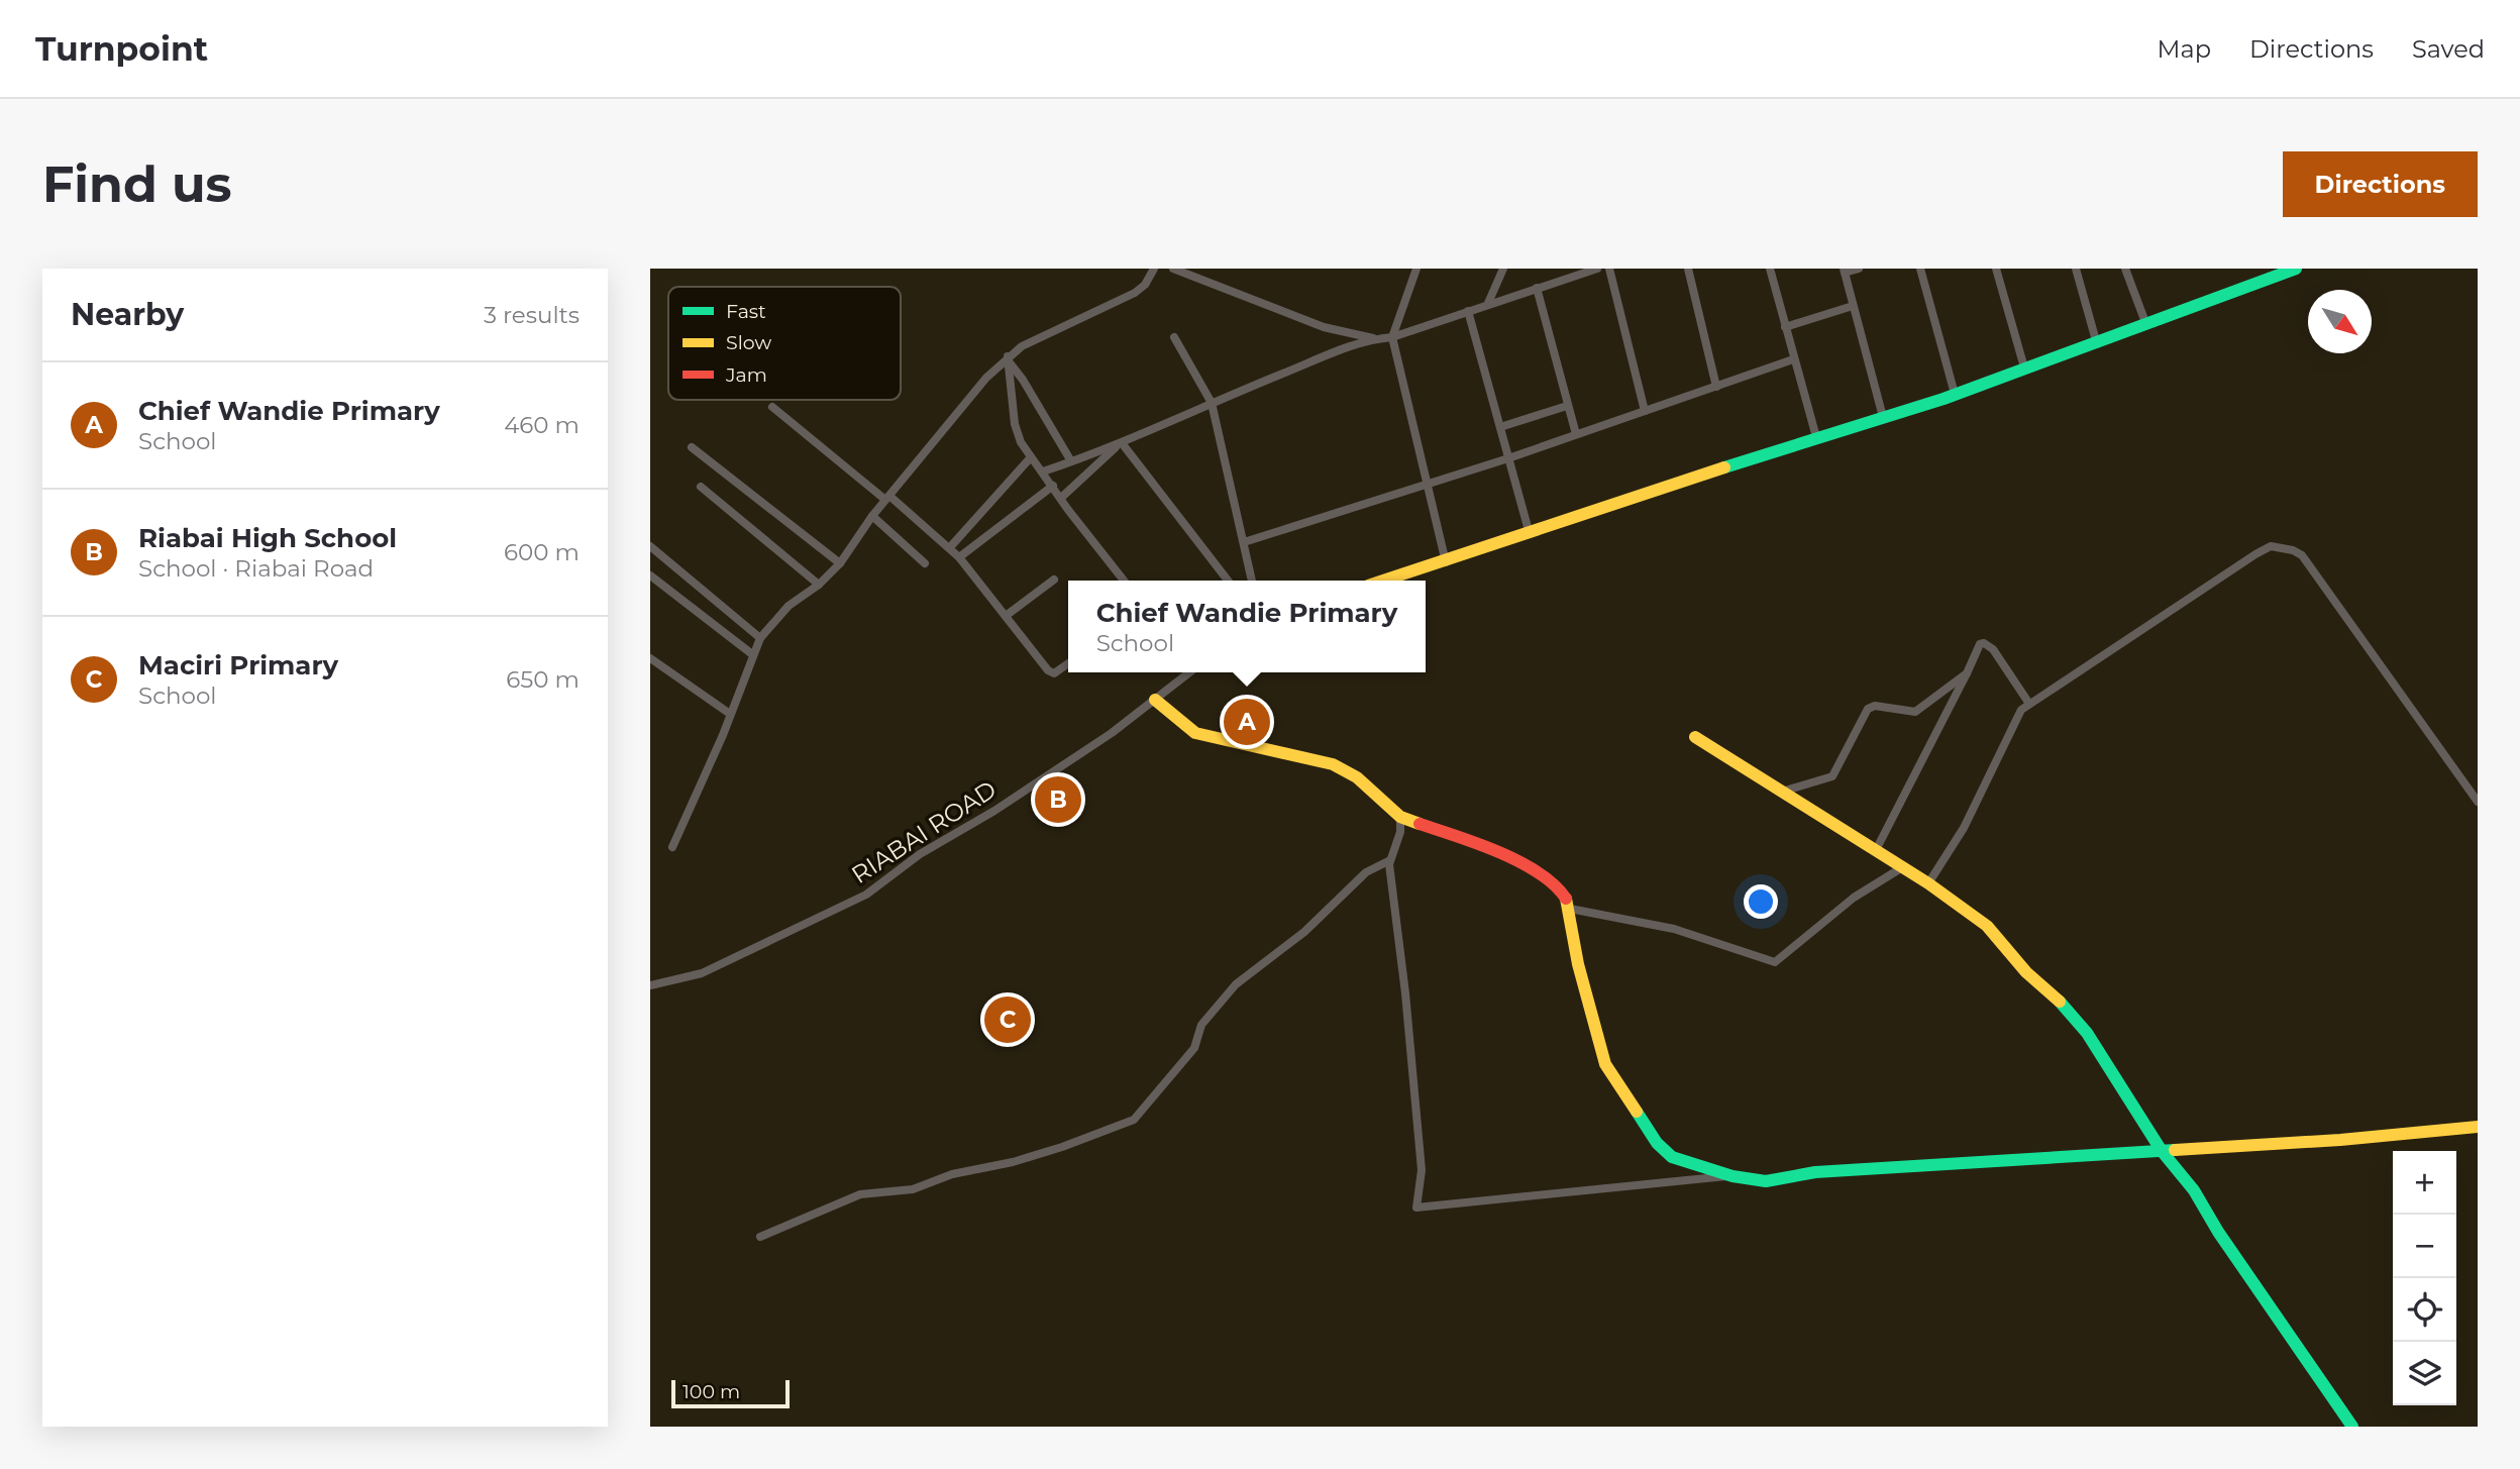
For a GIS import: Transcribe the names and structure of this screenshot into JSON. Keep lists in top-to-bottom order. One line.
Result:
{"streets":{"street":["RIABAI ROAD"]},"legend":["Fast","Slow","Jam"],"scale_bar":"100 m","north":"bottom right","page":{"header":"Turnpoint","nav":["Map","Directions","Saved"],"buttons":"Directions","title":"Find us","heading":["Nearby","3 results"],"list":[{"mark":"A","name":"Chief Wandie Primary","note":"School","value":"460 m"},{"mark":"B","name":"Riabai High School","note":"School · Riabai Road","value":"600 m"},{"mark":"C","name":"Maciri Primary","note":"School","value":"650 m"}],"popup":["Chief Wandie Primary","School"],"pins":["A","B","C"],"map_buttons":["+","−"],"scale":"100 m"}}
